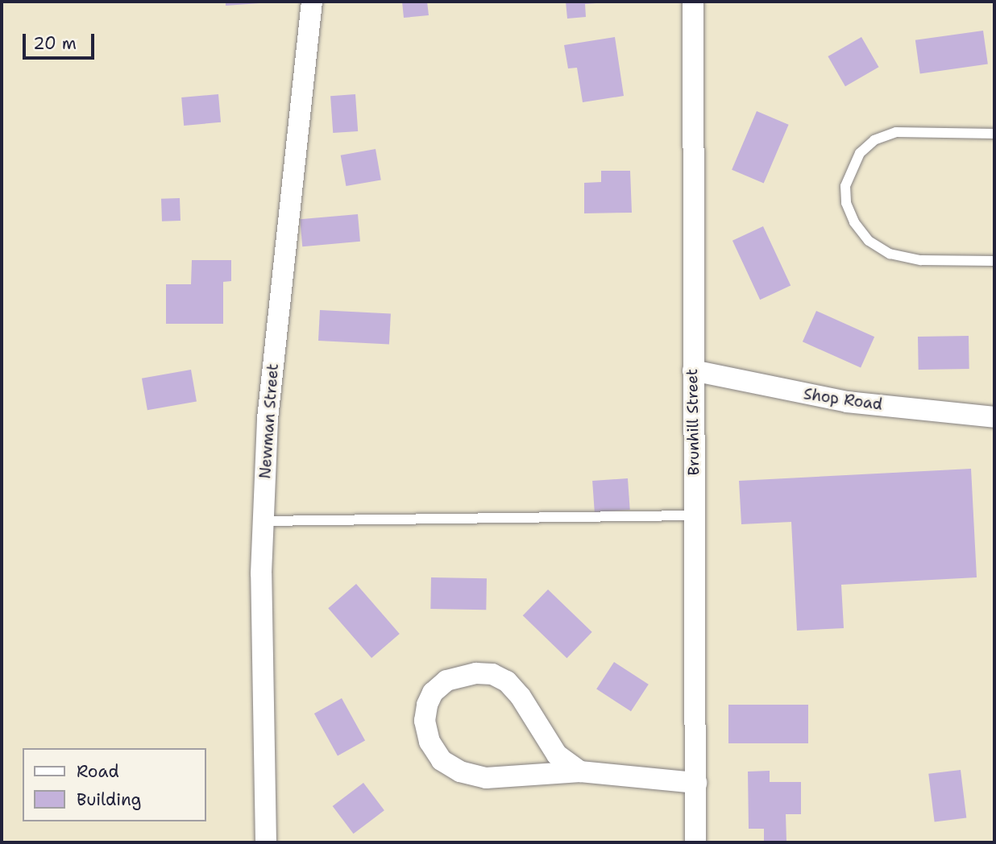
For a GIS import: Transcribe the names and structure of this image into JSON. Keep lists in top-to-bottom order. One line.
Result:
{"streets":{"street":["Shop Road","Newman Street","Brunhill Street"]},"crossings":[["Shop Road","Brunhill Street"]],"legend":["Road","Building"],"scale_bar":"20 m"}
